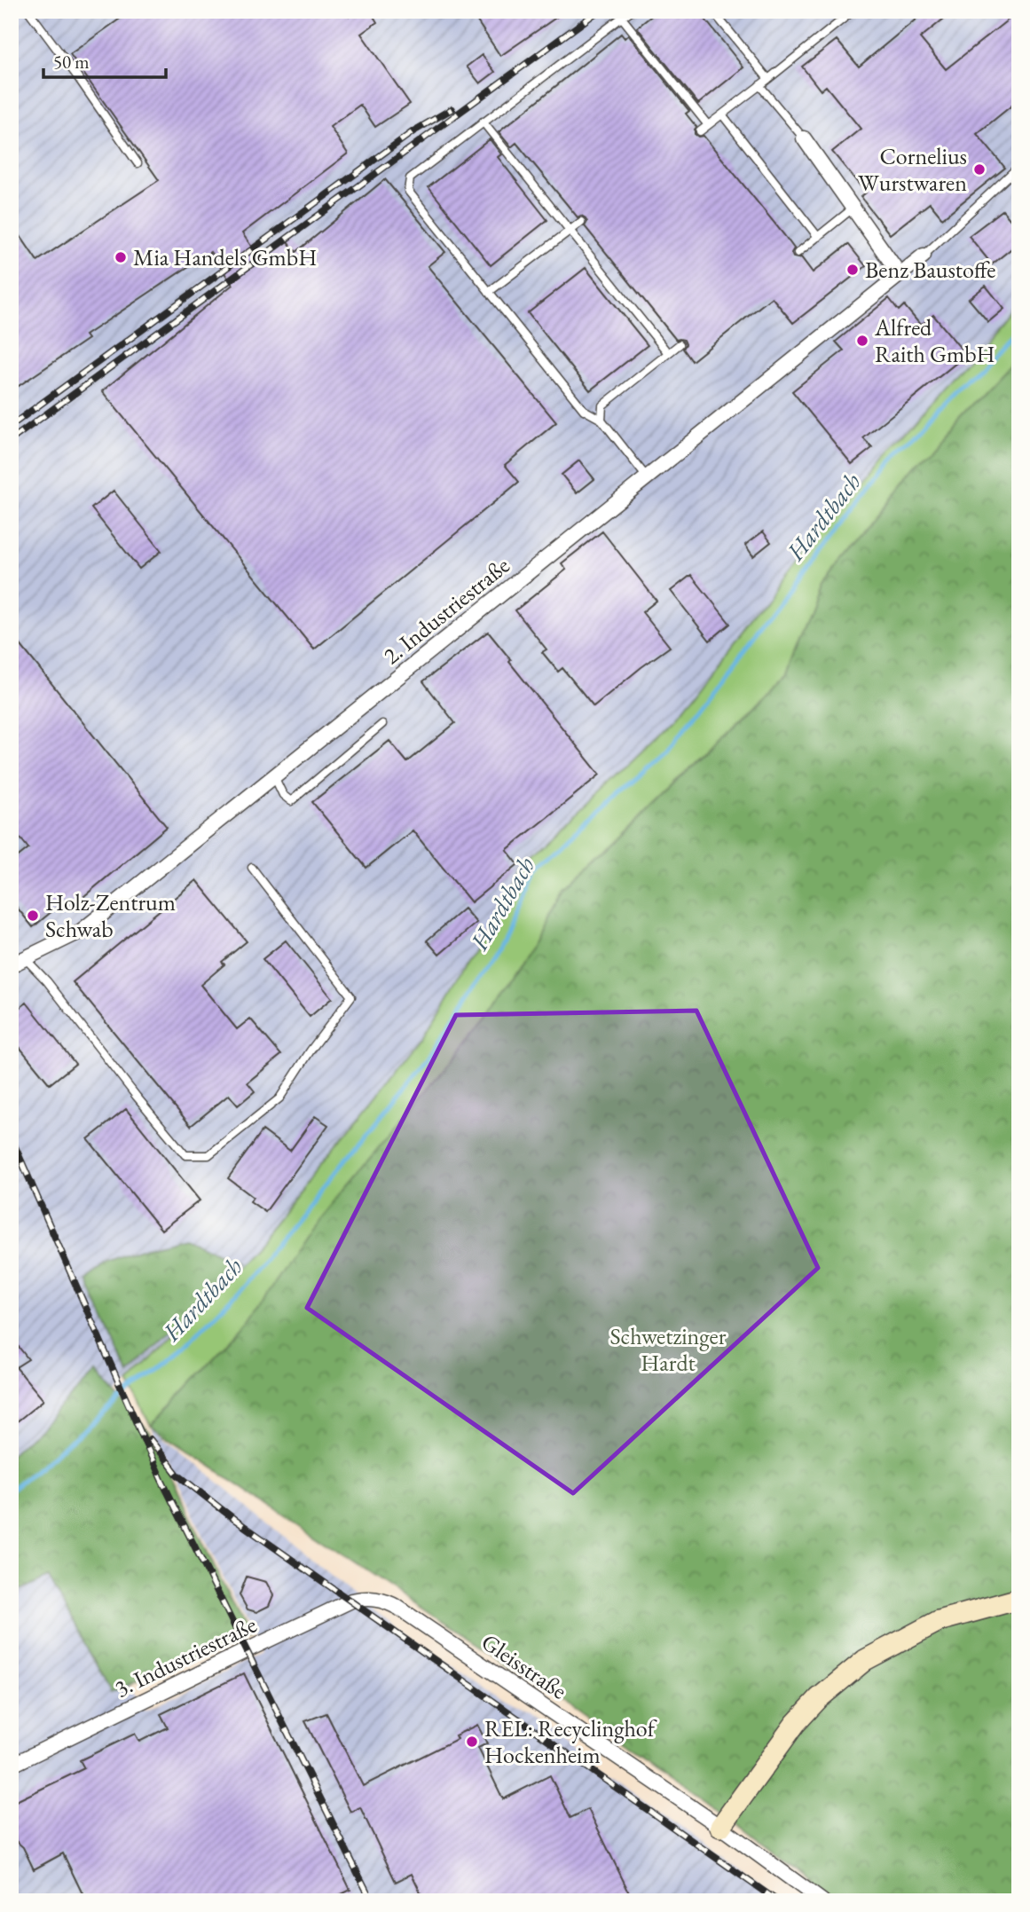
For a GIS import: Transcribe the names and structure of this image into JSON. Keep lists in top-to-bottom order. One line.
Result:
{"streets":{"street":["2. Industriestraße","3. Industriestraße","Gleisstraße"]},"crossings":[["3. Industriestraße","Gleisstraße"]],"water":["Hardtbach"],"parks":["Schwetzinger Hardt"],"places":["Cornelius Wurstwaren","Mia Handels GmbH","Benz Baustoffe","Alfred Raith GmbH","Holz-Zentrum Schwab","REL: Recyclinghof Hockenheim"],"scale_bar":"50 m"}
